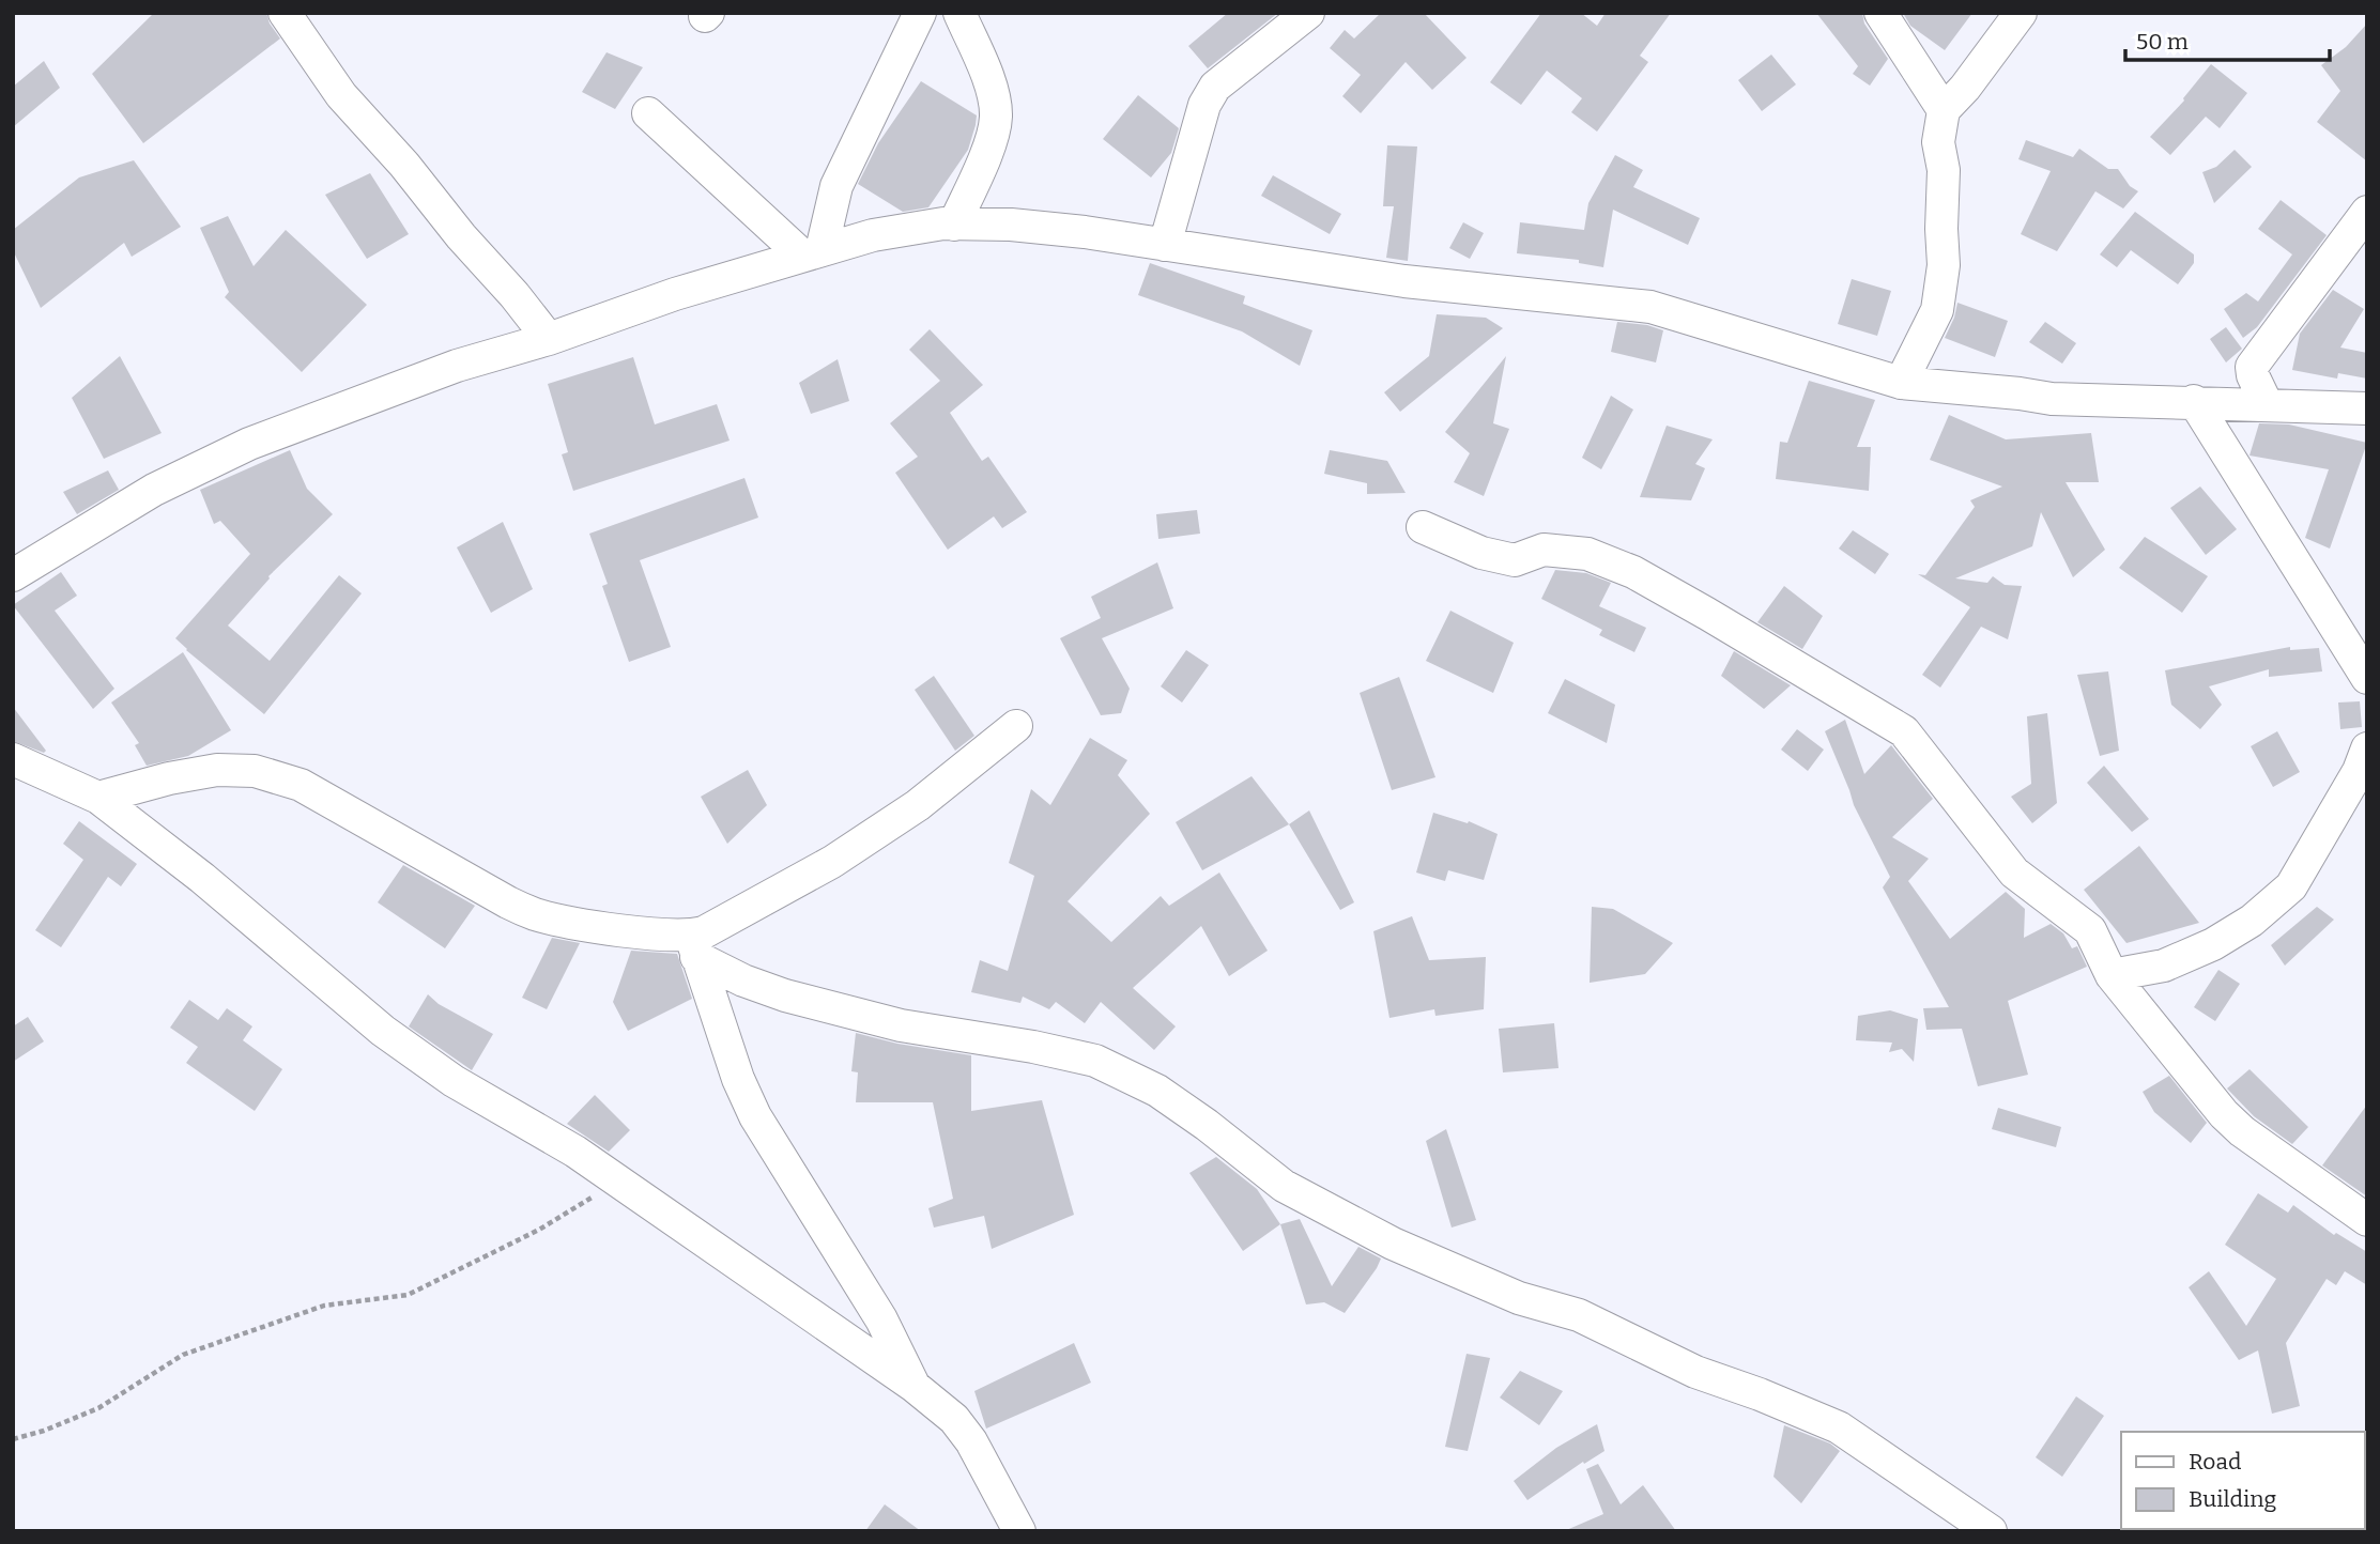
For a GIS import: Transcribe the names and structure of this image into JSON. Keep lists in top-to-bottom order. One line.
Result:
{"legend":["Road","Building"],"scale_bar":"50 m"}
